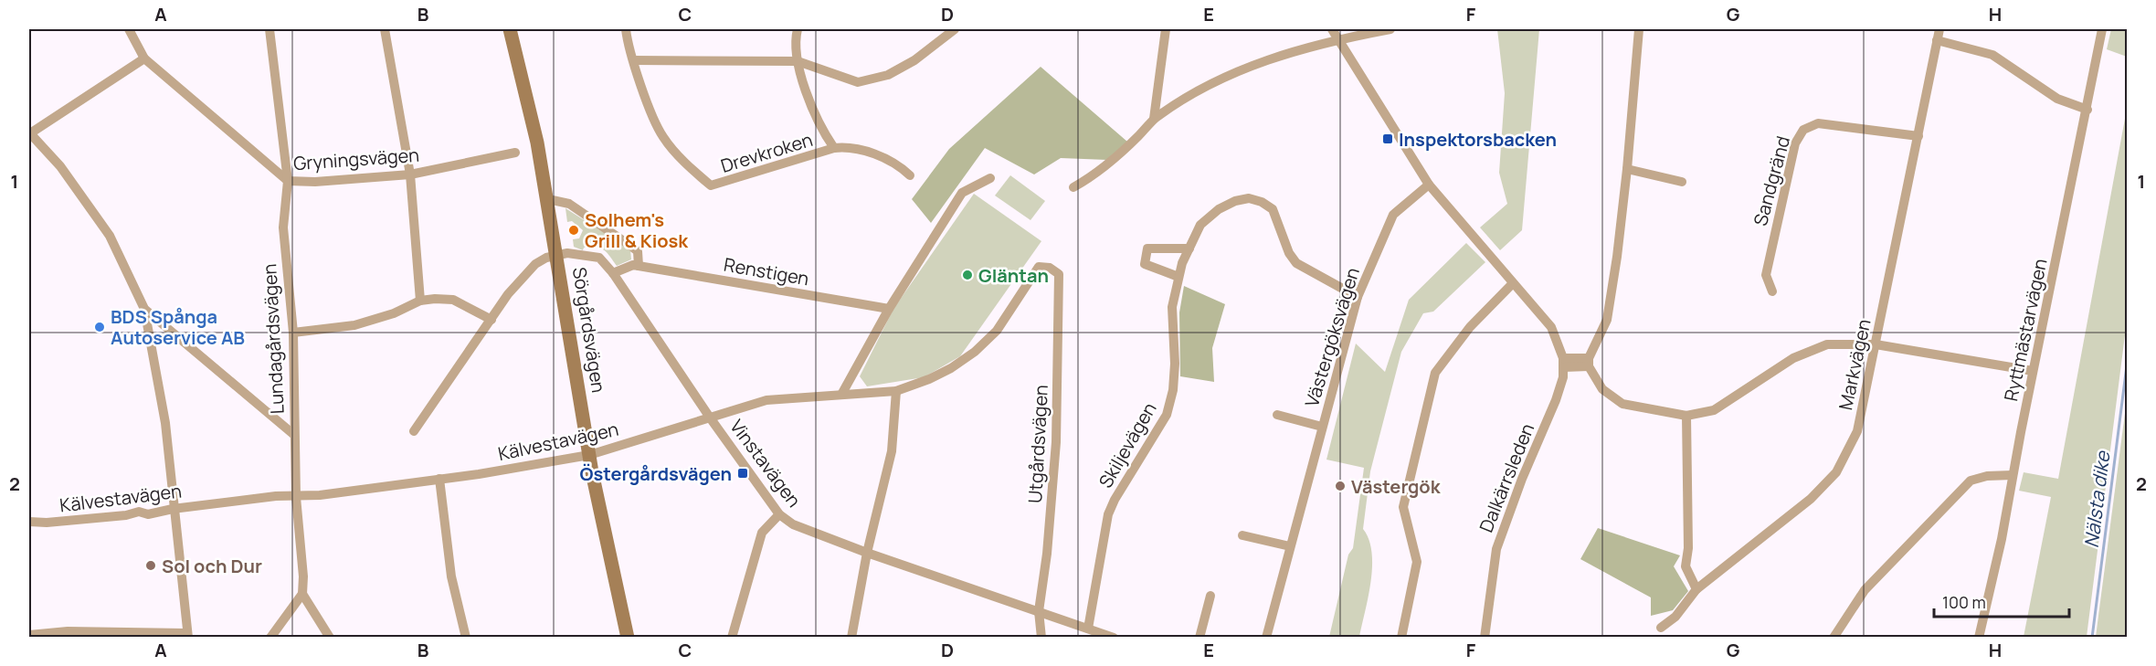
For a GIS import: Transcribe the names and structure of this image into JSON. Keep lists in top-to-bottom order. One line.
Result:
{"streets":{"street":["Drevkroken","Gryningsvägen","Sandgränd","Renstigen","Sörgårdsvägen","Ryttmästarvägen","Västergöksvägen","Lundagårdsvägen","Markvägen","Kälvestavägen","Utgårdsvägen","Skiljevägen","Vinstavägen","Dalkärrsleden"]},"crossings":[["Gryningsvägen","Lundagårdsvägen"],["Sandgränd","Markvägen"],["Renstigen","Vinstavägen"],["Sörgårdsvägen","Kälvestavägen"],["Sörgårdsvägen","Vinstavägen"],["Västergöksvägen","Skiljevägen"],["Lundagårdsvägen","Kälvestavägen"],["Kälvestavägen","Utgårdsvägen"],["Kälvestavägen","Vinstavägen"],["Utgårdsvägen","Vinstavägen"],["Skiljevägen","Vinstavägen"]],"water":["Nälsta dike"],"places":{"transit":["Inspektorsbacken","Östergårdsvägen"],"other":["Solhem's Grill & Kiosk","Gläntan","BDS Spånga Autoservice AB","Västergök","Sol och Dur"]},"scale_bar":"100 m","grid":{"columns":["A","B","C","D","E","F","G","H"],"rows":["1","2"]}}
